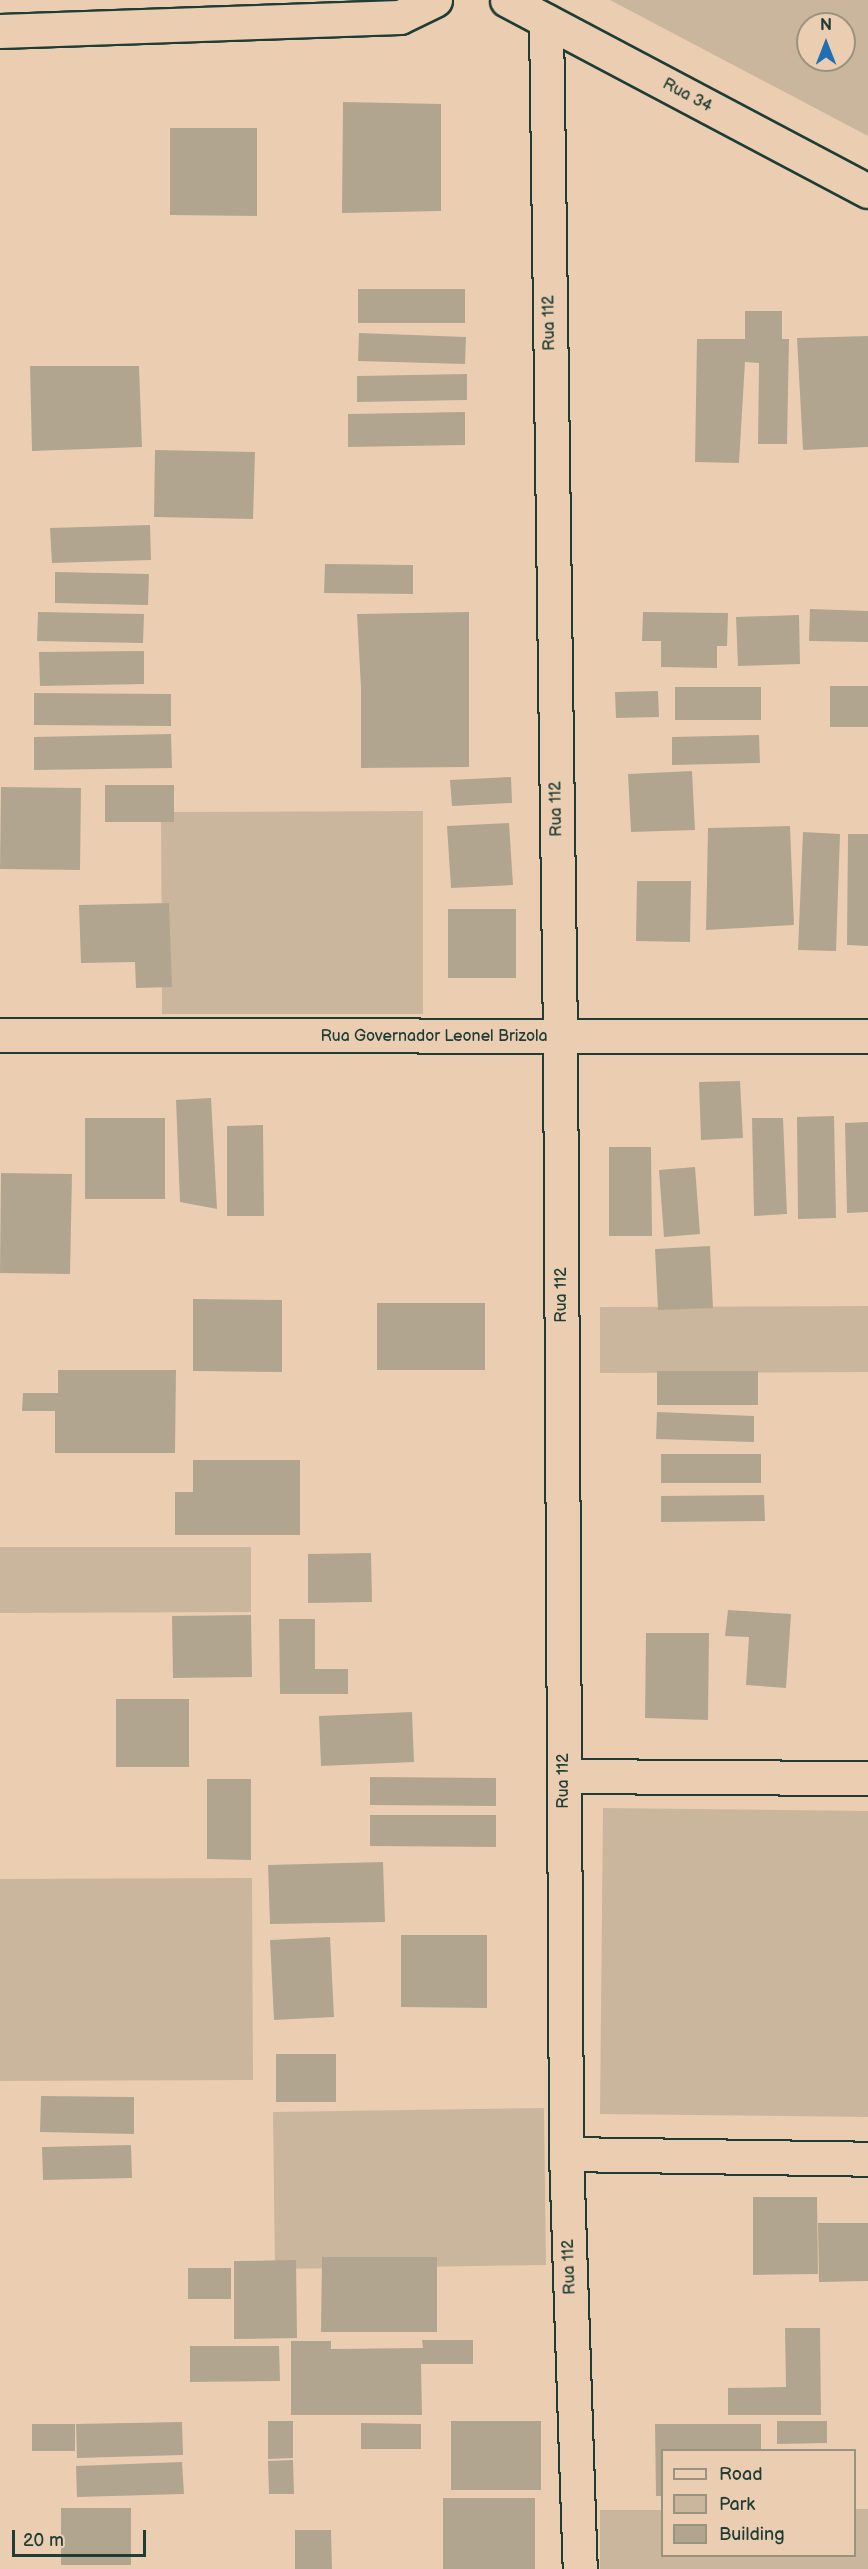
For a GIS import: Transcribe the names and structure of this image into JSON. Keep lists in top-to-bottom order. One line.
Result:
{"streets":{"street":["Rua 34","Rua 112","Rua Governador Leonel Brizola"]},"crossings":[["Rua 34","Rua 112"],["Rua 112","Rua Governador Leonel Brizola"]],"legend":["Road","Park","Building"],"scale_bar":"20 m","north":"top"}
